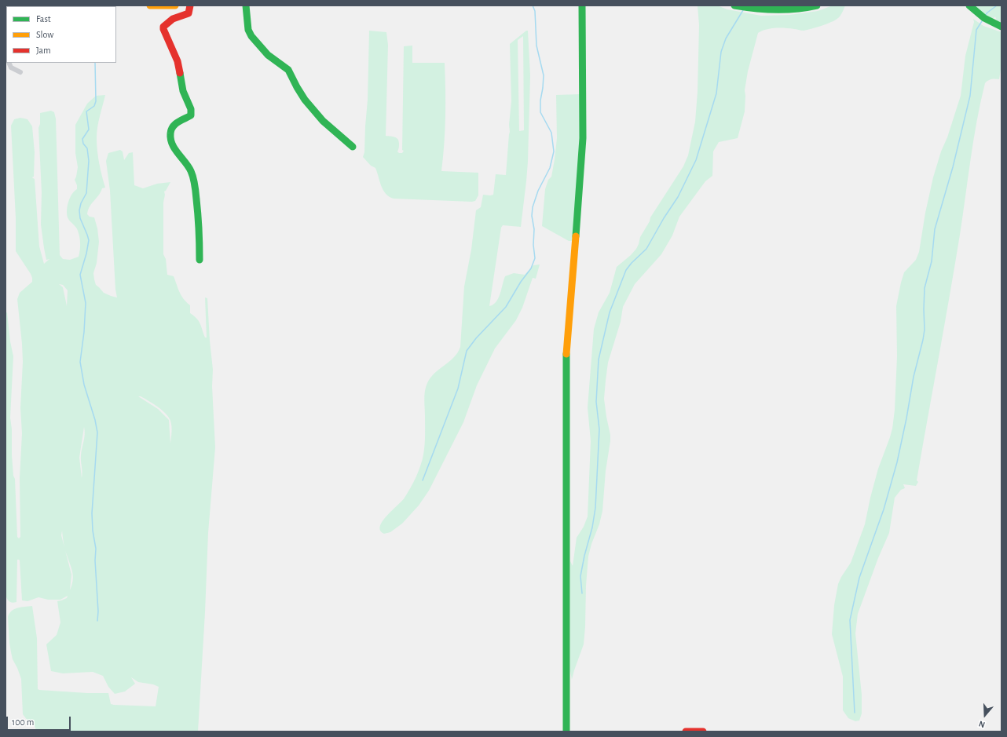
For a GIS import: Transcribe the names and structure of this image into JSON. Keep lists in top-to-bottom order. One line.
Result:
{"legend":["Fast","Slow","Jam"],"scale_bar":"100 m","north":"bottom"}
